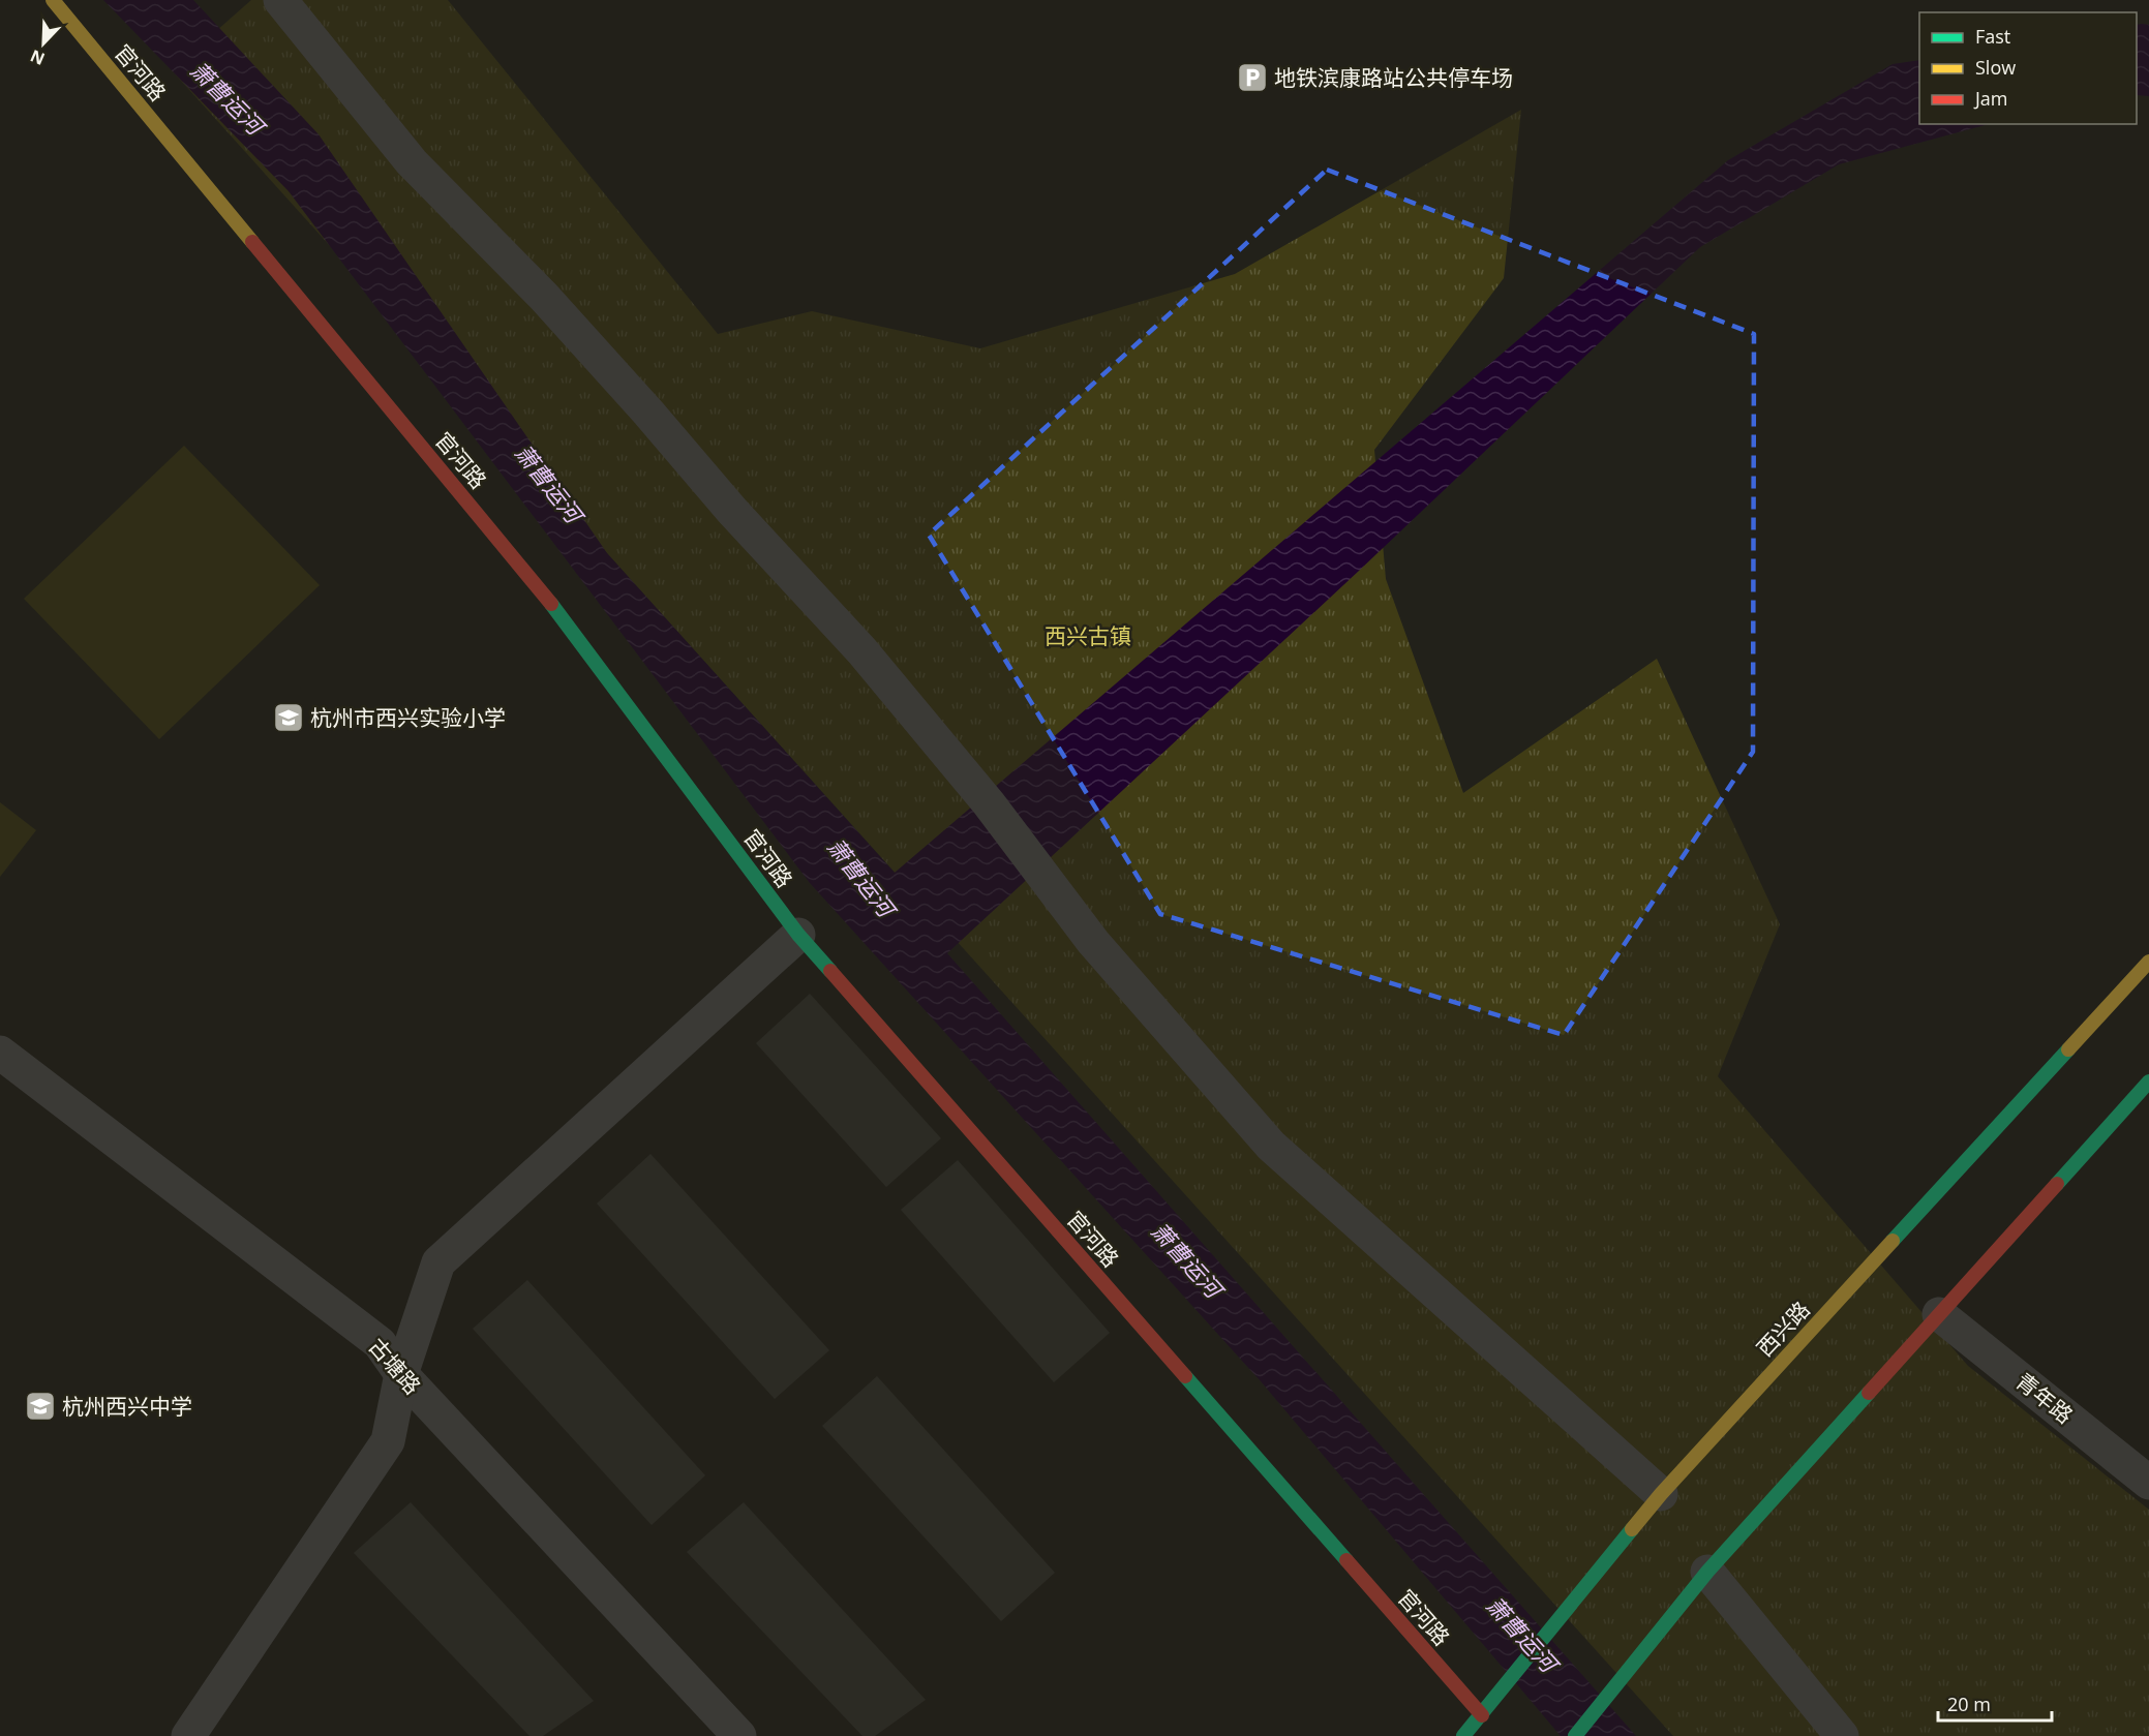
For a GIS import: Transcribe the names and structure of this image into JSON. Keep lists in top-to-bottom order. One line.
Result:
{"streets":{"street":["官河路","西兴路","古塘路","青年路"]},"crossings":[["官河路","西兴路"]],"water":["萧曹运河"],"parks":["西兴古镇"],"places":{"parking":["地铁滨康路站公共停车场"],"school or university":["杭州市西兴实验小学","杭州西兴中学"]},"legend":["Fast","Slow","Jam"],"scale_bar":"20 m","north":"bottom left"}
